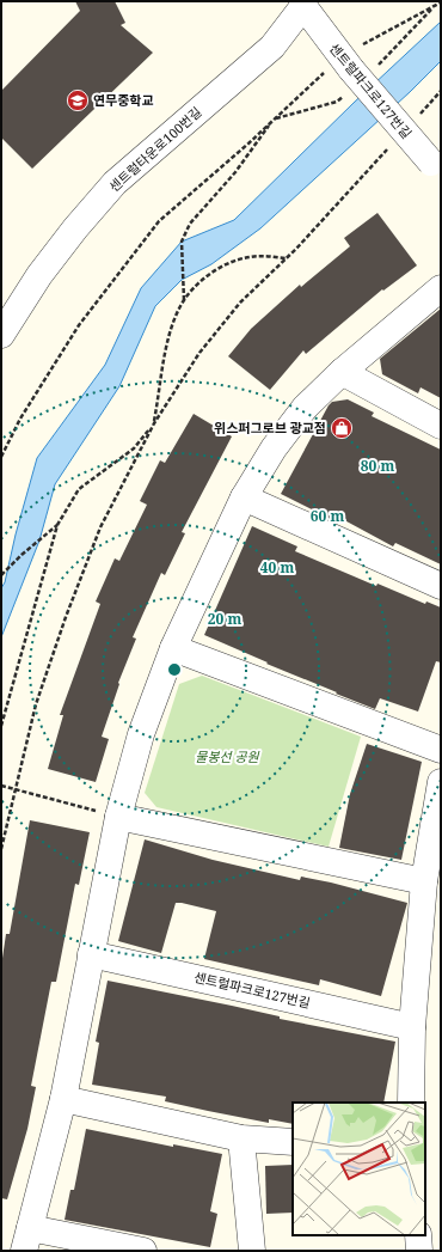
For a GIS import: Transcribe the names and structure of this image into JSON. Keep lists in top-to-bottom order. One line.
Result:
{"streets":{"street":["센트럴파크로127번길","센트럴타운로100번길"]},"crossings":[["센트럴파크로127번길","센트럴타운로100번길"]],"parks":["물봉선 공원"],"places":{"school or university":["연무중학교"],"shop":["위스퍼그로브 광교점"]},"rings":["80 m","60 m","40 m","20 m"]}
